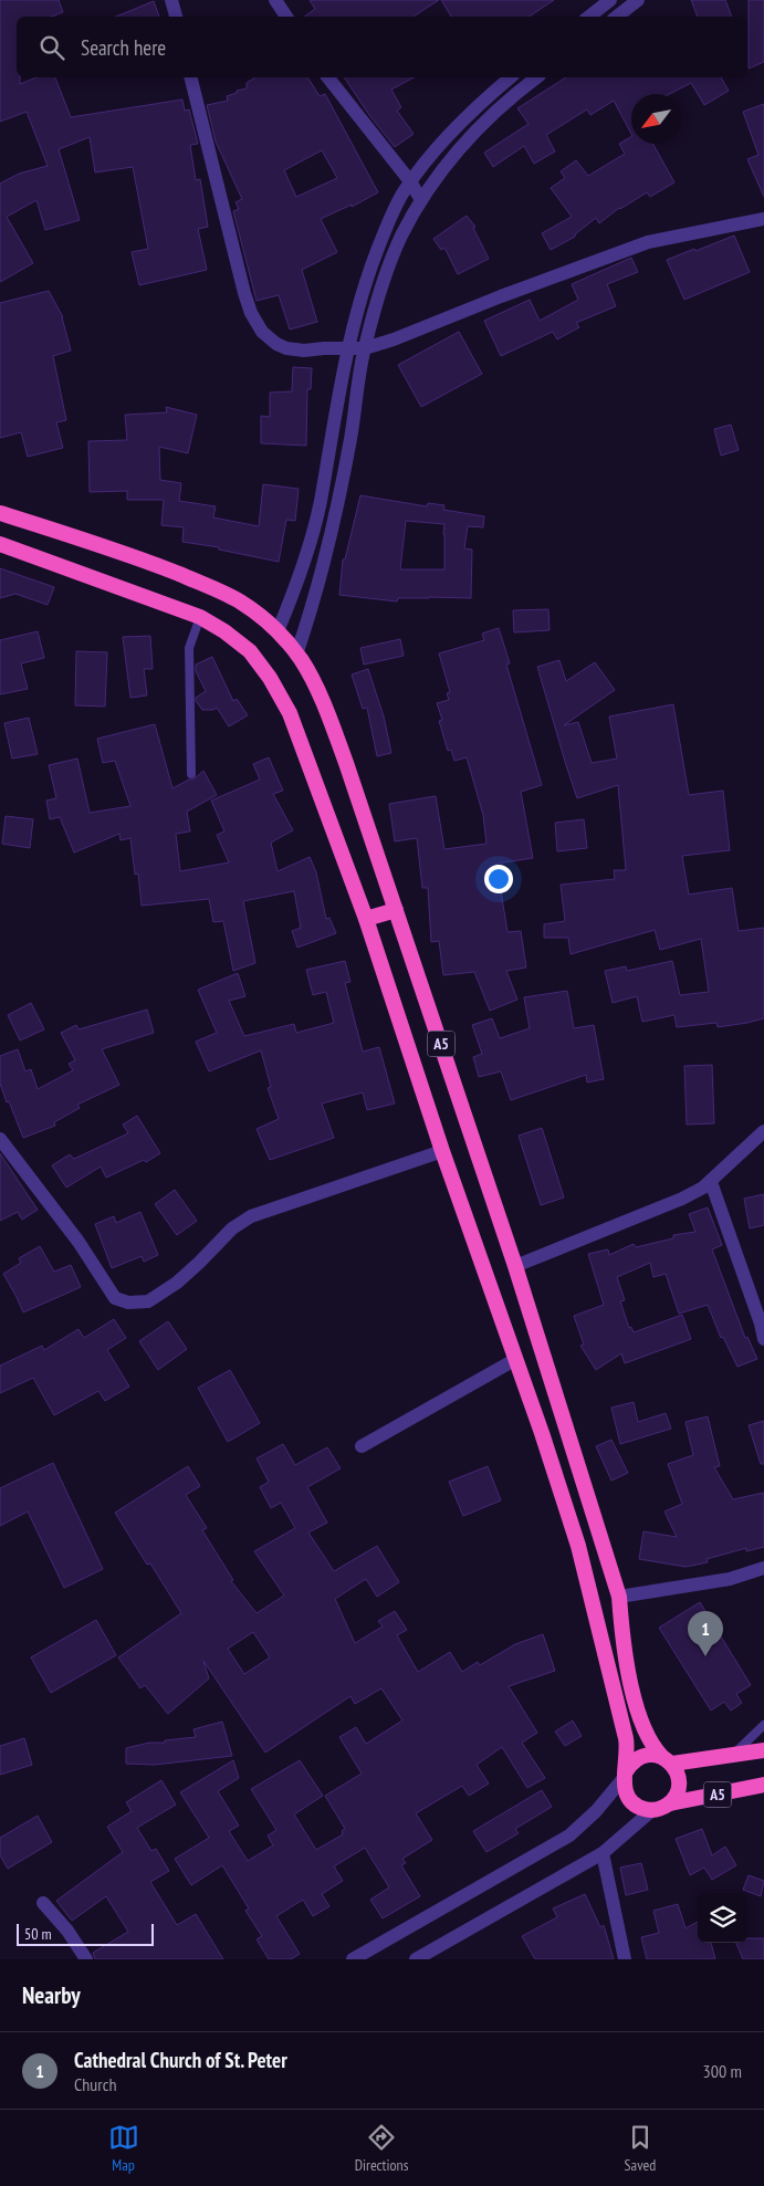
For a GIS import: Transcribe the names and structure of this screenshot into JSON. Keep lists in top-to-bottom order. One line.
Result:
{"streets":{"highway":["A5"]},"scale_bar":"50 m","north":"bottom left","page":{"search":"Search here","pins":"1","scale":"50 m","heading":"Nearby","list":[{"mark":"1","name":"Cathedral Church of St. Peter","note":"Church","value":"300 m"}],"nav":["Map","Directions","Saved"]}}
